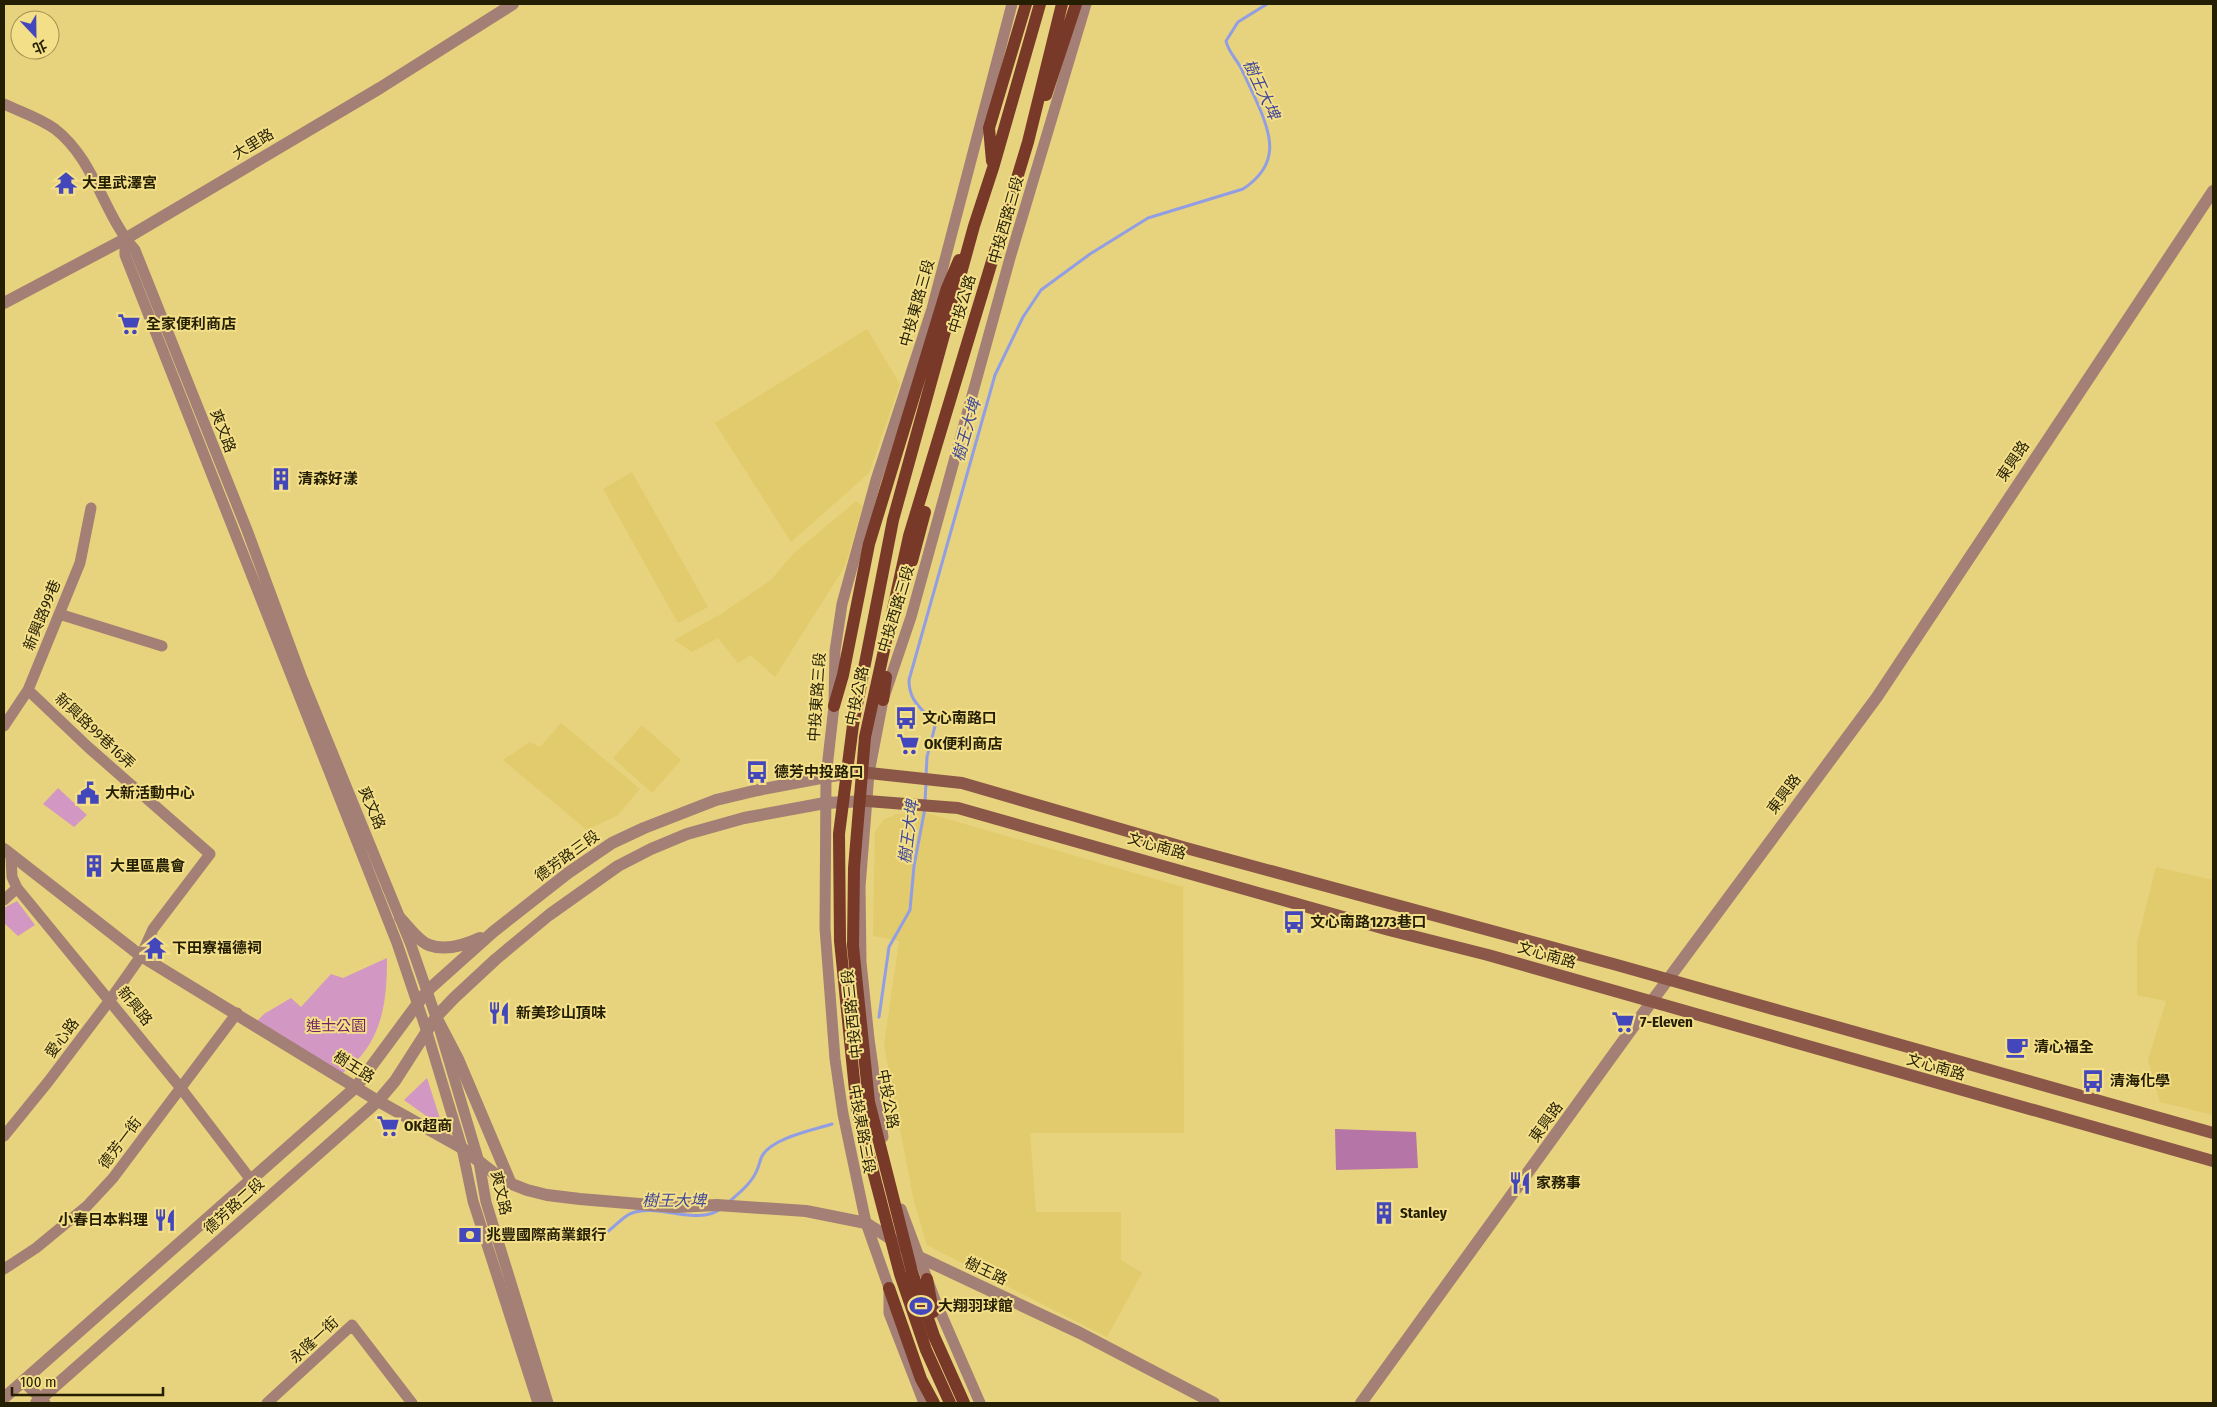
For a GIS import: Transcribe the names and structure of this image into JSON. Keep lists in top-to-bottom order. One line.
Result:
{"streets":{"main road":["中投公路","文心南路"],"street":["大里路","中投西路三段","中投東路三段","爽文路","東興路","新興路99巷","新興路99巷16弄","德芳路三段","新興路","愛心路","樹王路","德芳一街","德芳路二段","永隆一街"]},"crossings":[["大里路","爽文路"],["中投西路三段","文心南路"],["中投西路三段","德芳路三段"],["中投西路三段","樹王路"],["中投東路三段","德芳路三段"],["中投東路三段","樹王路"],["爽文路","德芳路三段"],["爽文路","樹王路"],["爽文路","德芳路二段"],["東興路","文心南路"],["新興路99巷","新興路99巷16弄"],["新興路99巷16弄","愛心路"],["文心南路","德芳路三段"],["德芳路三段","樹王路"],["德芳路三段","德芳路二段"],["新興路","愛心路"],["新興路","樹王路"],["新興路","德芳一街"],["新興路","德芳路二段"],["愛心路","樹王路"],["樹王路","德芳一街"],["樹王路","德芳路二段"]],"water":["樹王大埤"],"parks":["進士公園"],"places":{"temple":["大里武澤宮","下田寮福德祠"],"supermarket":["全家便利商店","OK便利商店","7-Eleven","OK超商"],"building":["清森好漾","大里區農會","Stanley"],"bus stop":["文心南路口","德芳中投路口","文心南路1273巷口","清海化學"],"public building":["大新活動中心"],"restaurant":["新美珍山頂味","家務事","小春日本料理"],"cafe":["清心福全"],"bank":["兆豐國際商業銀行"],"sports":["大翔羽球館"]},"scale_bar":"100 m","north":"bottom"}
